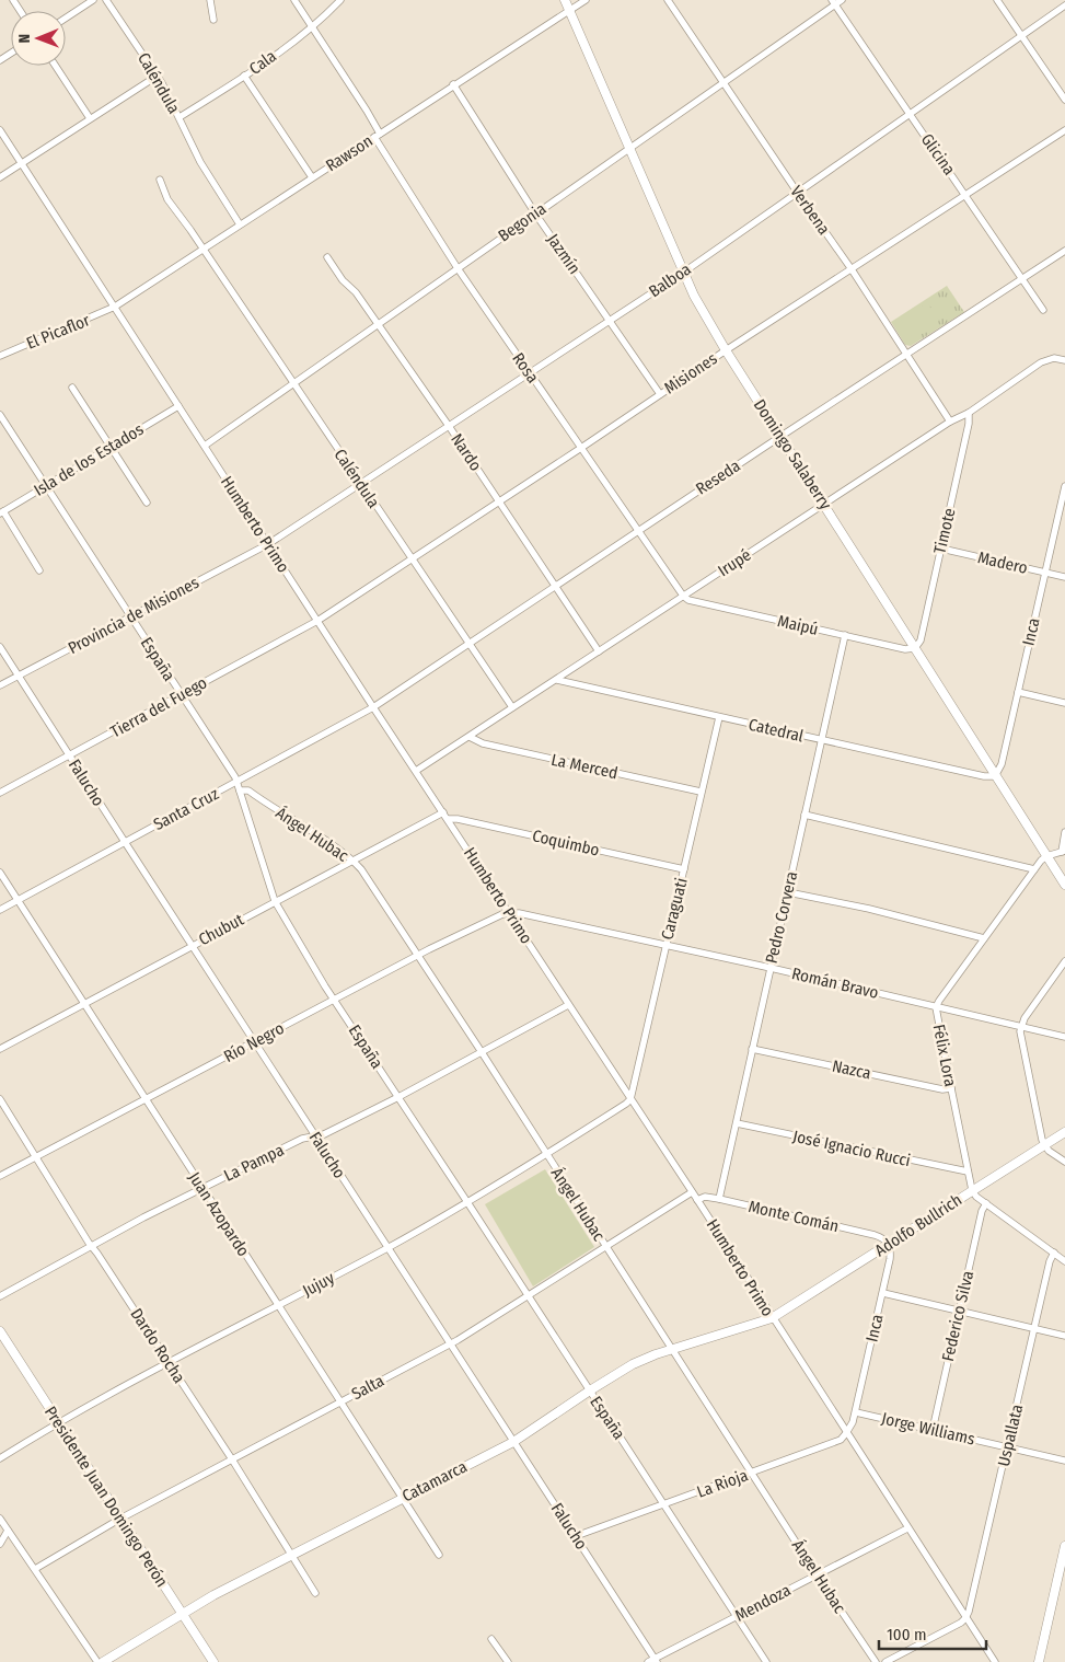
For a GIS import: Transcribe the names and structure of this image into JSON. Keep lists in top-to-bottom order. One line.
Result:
{"streets":{"street":["Cala","Caléndula","Rawson","Glicina","Verbena","Begonia","Jazmín","Balboa","El Picaflor","Rosa","Misiones","Nardo","Domingo Salaberry","Isla de los Estados","Reseda","Humberto Primo","Timote","Irupé","Madero","Provincia de Misiones","Maipú","Inca","España","Tierra del Fuego","Catedral","La Merced","Falucho","Santa Cruz","Ángel Hubac","Coquimbo","Caraguati","Pedro Corvera","Chubut","Román Bravo","Río Negro","Félix Lora","Nazca","José Ignacio Rucci","La Pampa","Juan Azopardo","Monte Comán","Adolfo Bullrich","Jujuy","Federico Silva","Dardo Rocha","Salta","Jorge Williams","Uspallata","Catamarca","La Rioja","Presidente Juan Domingo Perón","Mendoza"]},"crossings":[["Cala","Caléndula"],["Cala","Rosa"],["Caléndula","Rawson"],["Caléndula","Begonia"],["Caléndula","Balboa"],["Caléndula","Misiones"],["Caléndula","Reseda"],["Caléndula","Irupé"],["Rawson","Jazmín"],["Rawson","El Picaflor"],["Rawson","Rosa"],["Rawson","Domingo Salaberry"],["Rawson","Humberto Primo"],["Glicina","Begonia"],["Glicina","Balboa"],["Glicina","Misiones"],["Glicina","Reseda"],["Verbena","Begonia"],["Verbena","Balboa"],["Verbena","Misiones"],["Verbena","Reseda"],["Verbena","Irupé"],["Begonia","Jazmín"],["Begonia","Rosa"],["Begonia","Nardo"],["Begonia","Domingo Salaberry"],["Begonia","Humberto Primo"],["Jazmín","Balboa"],["Jazmín","Misiones"],["Balboa","Rosa"],["Balboa","Nardo"],["Balboa","Domingo Salaberry"],["Balboa","Humberto Primo"],["Balboa","Provincia de Misiones"],["El Picaflor","Humberto Primo"],["Rosa","Misiones"],["Rosa","Reseda"],["Rosa","Irupé"],["Rosa","Maipú"],["Misiones","Nardo"],["Misiones","Domingo Salaberry"],["Misiones","Humberto Primo"],["Misiones","Tierra del Fuego"],["Nardo","Reseda"],["Nardo","Irupé"],["Domingo Salaberry","Reseda"],["Domingo Salaberry","Timote"],["Domingo Salaberry","Irupé"],["Domingo Salaberry","Maipú"],["Domingo Salaberry","Inca"],["Domingo Salaberry","Catedral"],["Domingo Salaberry","Félix Lora"],["Isla de los Estados","Humberto Primo"],["Isla de los Estados","España"],["Reseda","Humberto Primo"],["Reseda","Santa Cruz"],["Humberto Primo","Irupé"],["Humberto Primo","Provincia de Misiones"],["Humberto Primo","Tierra del Fuego"],["Humberto Primo","Santa Cruz"],["Humberto Primo","Coquimbo"],["Humberto Primo","Caraguati"],["Humberto Primo","Chubut"],["Humberto Primo","Román Bravo"],["Humberto Primo","Río Negro"],["Humberto Primo","La Pampa"],["Humberto Primo","Monte Comán"],["Humberto Primo","Adolfo Bullrich"],["Humberto Primo","Jujuy"],["Humberto Primo","Salta"],["Humberto Primo","Uspallata"],["Humberto Primo","Catamarca"],["Humberto Primo","La Rioja"],["Humberto Primo","Mendoza"],["Timote","Irupé"],["Timote","Madero"],["Timote","Maipú"],["Irupé","Maipú"],["Irupé","Catedral"],["Irupé","La Merced"],["Madero","Inca"],["Provincia de Misiones","España"],["Provincia de Misiones","Falucho"],["Maipú","Pedro Corvera"],["Inca","Catedral"],["Inca","Monte Comán"],["Inca","Adolfo Bullrich"],["Inca","Jorge Williams"],["España","Tierra del Fuego"],["España","Santa Cruz"],["España","Ángel Hubac"],["España","Chubut"],["España","Río Negro"],["España","La Pampa"],["España","Jujuy"],["España","Salta"],["España","Catamarca"],["España","La Rioja"],["España","Mendoza"],["Tierra del Fuego","Falucho"],["Catedral","Caraguati"],["Catedral","Pedro Corvera"],["La Merced","Caraguati"],["Falucho","Santa Cruz"],["Falucho","Chubut"],["Falucho","Río Negro"],["Falucho","La Pampa"],["Falucho","Jujuy"],["Falucho","Salta"],["Falucho","Catamarca"],["Falucho","La Rioja"],["Falucho","Mendoza"],["Santa Cruz","Juan Azopardo"],["Ángel Hubac","Chubut"],["Ángel Hubac","Río Negro"],["Ángel Hubac","La Pampa"],["Ángel Hubac","Jujuy"],["Ángel Hubac","Salta"],["Ángel Hubac","Catamarca"],["Ángel Hubac","La Rioja"],["Ángel Hubac","Mendoza"],["Coquimbo","Caraguati"],["Caraguati","Román Bravo"],["Caraguati","Jujuy"],["Pedro Corvera","Román Bravo"],["Pedro Corvera","Nazca"],["Pedro Corvera","José Ignacio Rucci"],["Pedro Corvera","Monte Comán"],["Chubut","Juan Azopardo"],["Román Bravo","Río Negro"],["Román Bravo","Félix Lora"],["Río Negro","Juan Azopardo"],["Río Negro","Dardo Rocha"],["Félix Lora","Nazca"],["Félix Lora","José Ignacio Rucci"],["Félix Lora","Adolfo Bullrich"],["La Pampa","Juan Azopardo"],["La Pampa","Dardo Rocha"],["Juan Azopardo","Jujuy"],["Juan Azopardo","Salta"],["Juan Azopardo","Catamarca"],["Monte Comán","Adolfo Bullrich"],["Adolfo Bullrich","Catamarca"],["Jujuy","Dardo Rocha"],["Jujuy","Presidente Juan Domingo Perón"],["Federico Silva","Jorge Williams"],["Dardo Rocha","Salta"],["Dardo Rocha","Catamarca"],["Salta","Presidente Juan Domingo Perón"],["Jorge Williams","Uspallata"],["Catamarca","Presidente Juan Domingo Perón"]],"scale_bar":"100 m","north":"left"}
